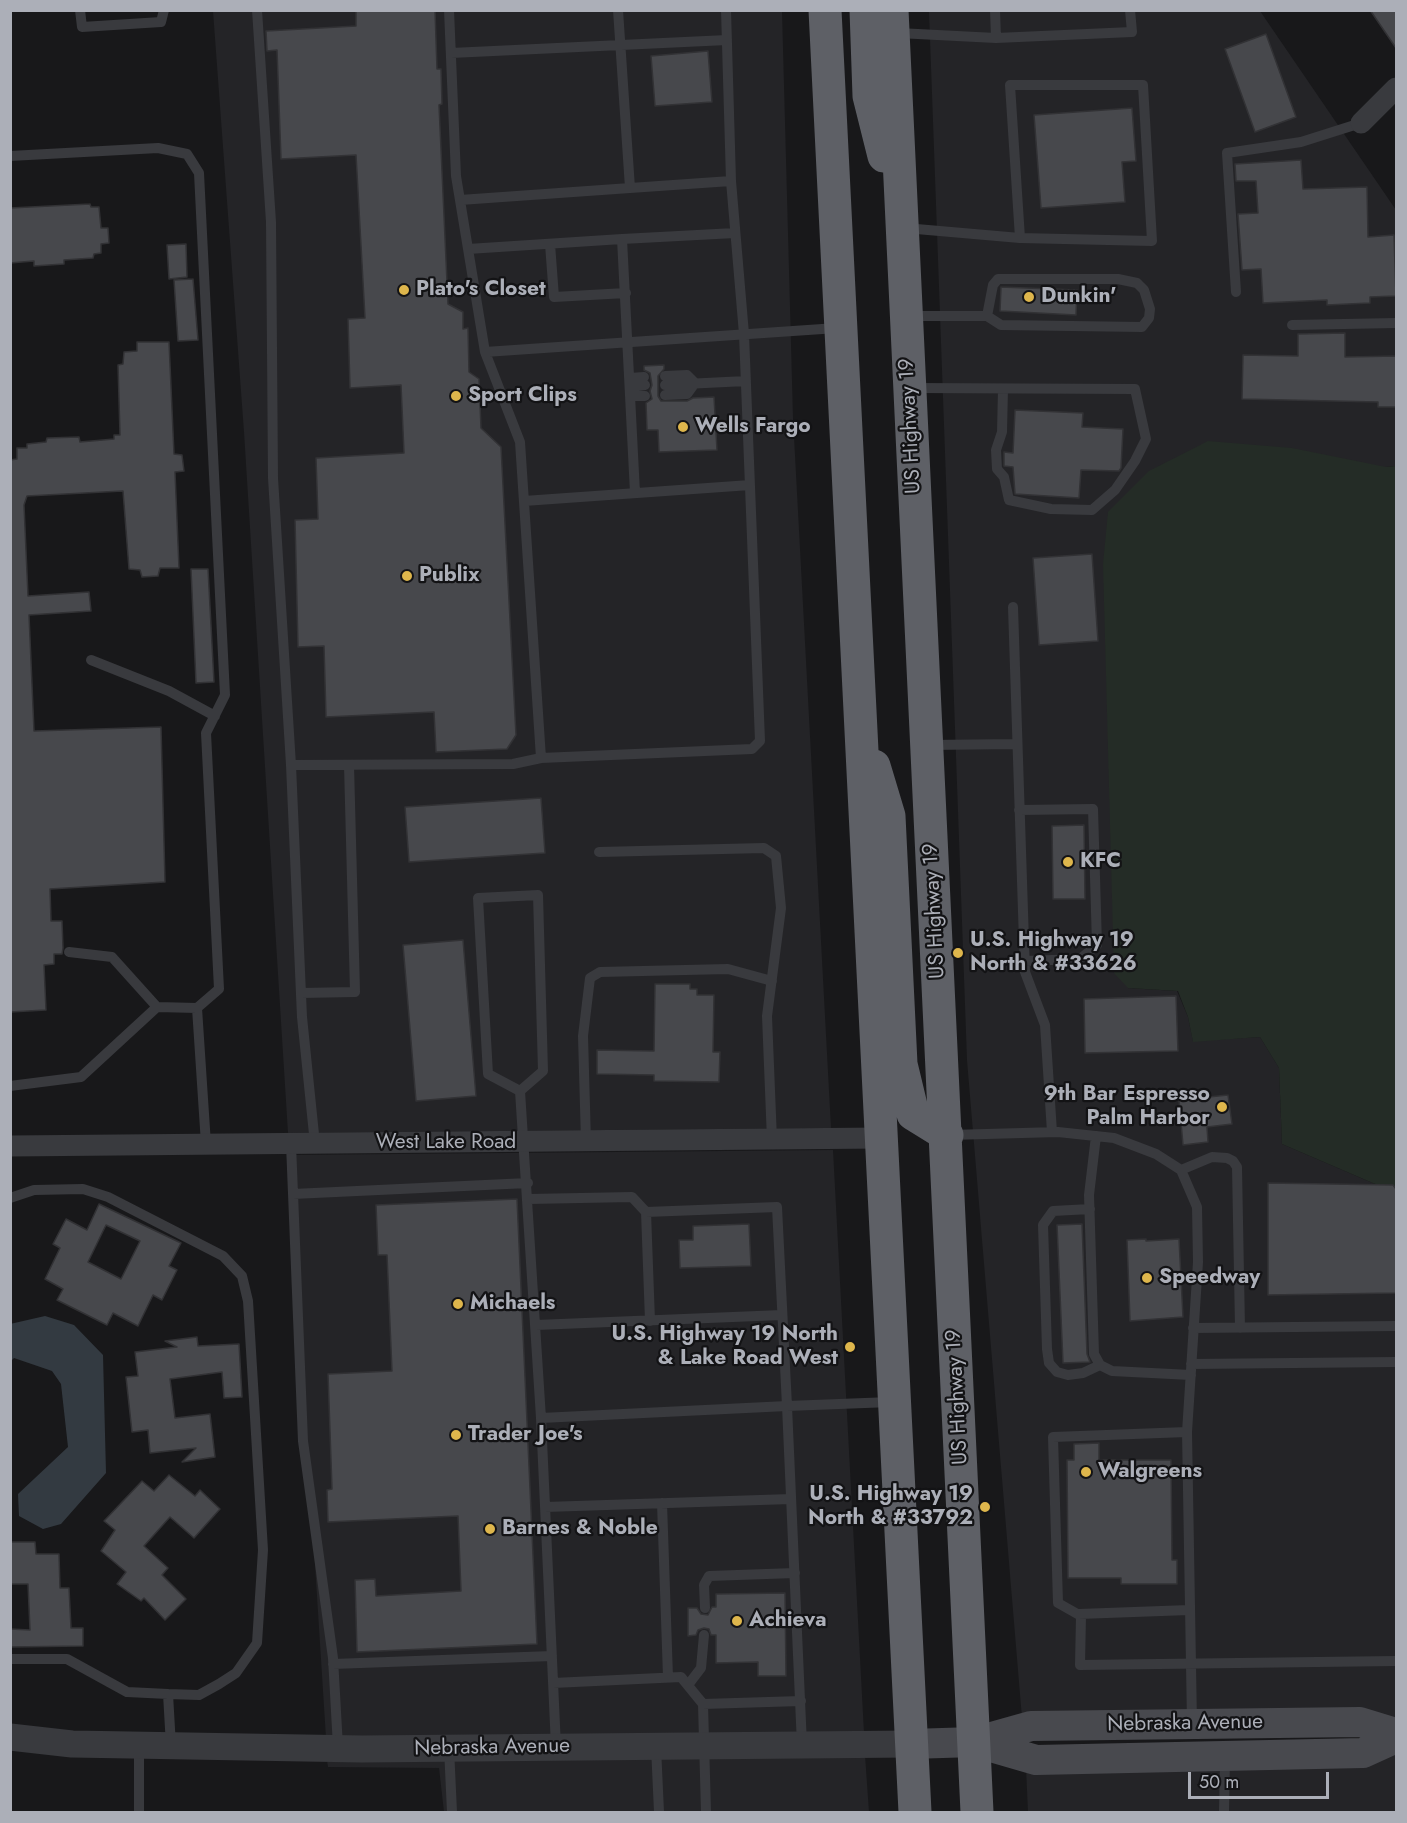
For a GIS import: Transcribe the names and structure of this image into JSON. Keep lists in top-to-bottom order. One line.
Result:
{"streets":{"highway":["US Highway 19"],"main road":["Nebraska Avenue"],"street":["West Lake Road"]},"crossings":[["US Highway 19","Nebraska Avenue"]],"places":["Plato's Closet","Dunkin'","Sport Clips","Wells Fargo","Publix","KFC","U.S. Highway 19 North & #33626","9th Bar Espresso Palm Harbor","Speedway","Michaels","U.S. Highway 19 North & Lake Road West","Trader Joe's","Walgreens","U.S. Highway 19 North & #33792","Barnes & Noble","Achieva"],"scale_bar":"50 m"}
